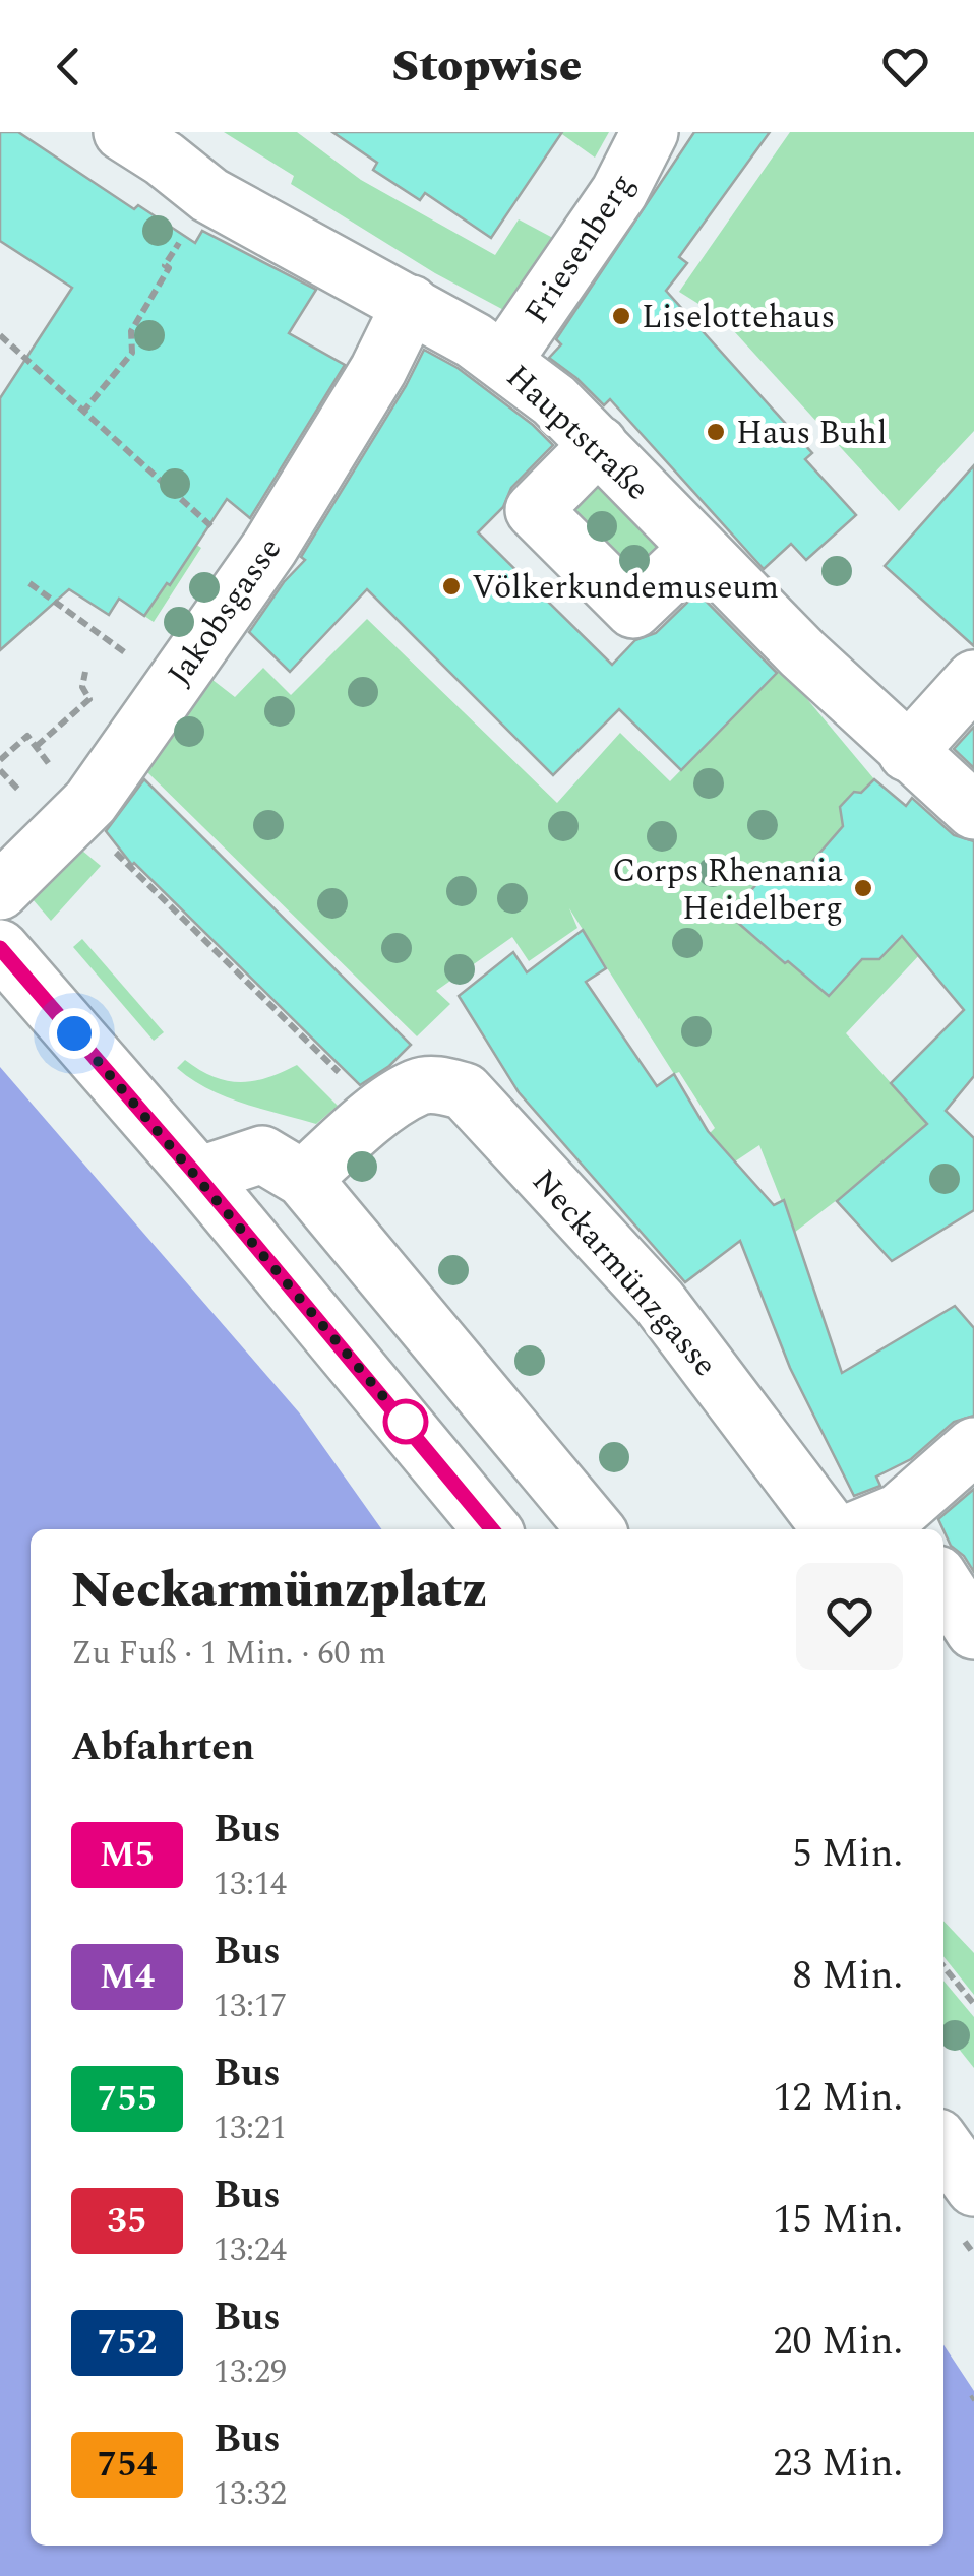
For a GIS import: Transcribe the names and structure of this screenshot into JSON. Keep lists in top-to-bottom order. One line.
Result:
{"streets":{"street":["Friesenberg","Hauptstraße","Jakobsgasse","Neckarmünzgasse"]},"crossings":[["Friesenberg","Hauptstraße"],["Hauptstraße","Jakobsgasse"]],"places":["Liselottehaus","Haus Buhl","Völkerkundemuseum","Corps Rhenania Heidelberg"],"lines":["bus line M5"],"page":{"header":"Stopwise","heading":[["Neckarmünzplatz","Zu Fuß · 1 Min. · 60 m"],"Abfahrten"],"list":[{"mark":"M5","name":"Bus","note":"13:14","value":"5 Min."},{"mark":"M4","name":"Bus","note":"13:17","value":"8 Min."},{"mark":"755","name":"Bus","note":"13:21","value":"12 Min."},{"mark":"35","name":"Bus","note":"13:24","value":"15 Min."},{"mark":"752","name":"Bus","note":"13:29","value":"20 Min."},{"mark":"754","name":"Bus","note":"13:32","value":"23 Min."}]}}
